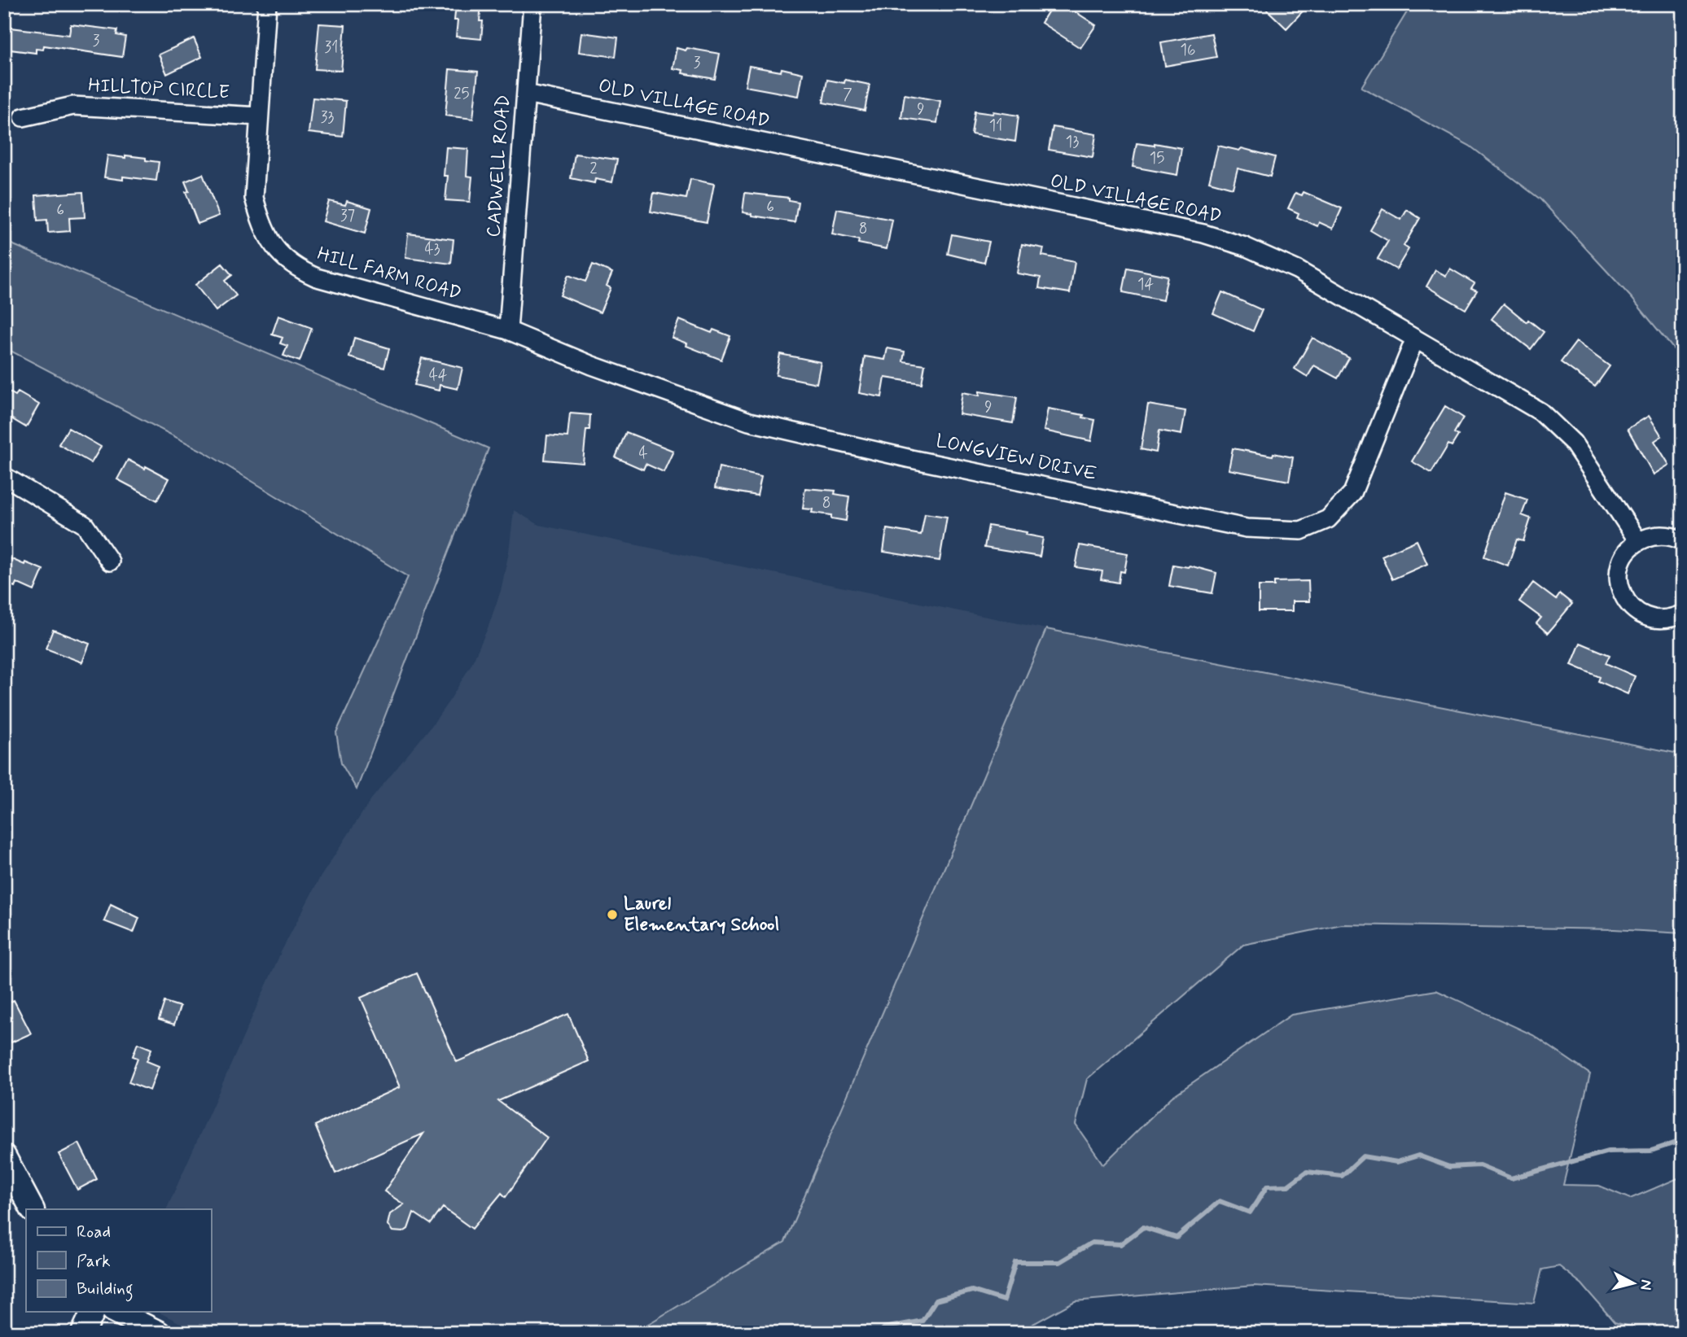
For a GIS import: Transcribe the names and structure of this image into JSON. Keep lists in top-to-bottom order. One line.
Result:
{"streets":{"street":["HILLTOP CIRCLE","OLD VILLAGE ROAD","CADWELL ROAD","HILL FARM ROAD","LONGVIEW DRIVE"]},"crossings":[["HILLTOP CIRCLE","HILL FARM ROAD"],["OLD VILLAGE ROAD","CADWELL ROAD"],["OLD VILLAGE ROAD","LONGVIEW DRIVE"],["CADWELL ROAD","HILL FARM ROAD"],["CADWELL ROAD","LONGVIEW DRIVE"],["HILL FARM ROAD","LONGVIEW DRIVE"]],"places":["Laurel Elementary School"],"house_numbers":["3","31","16","3","25","7","9","33","11","13","15","2","6","6","37","8","43","14","44","9","4","8"],"legend":["Road","Park","Building"],"north":"right"}
